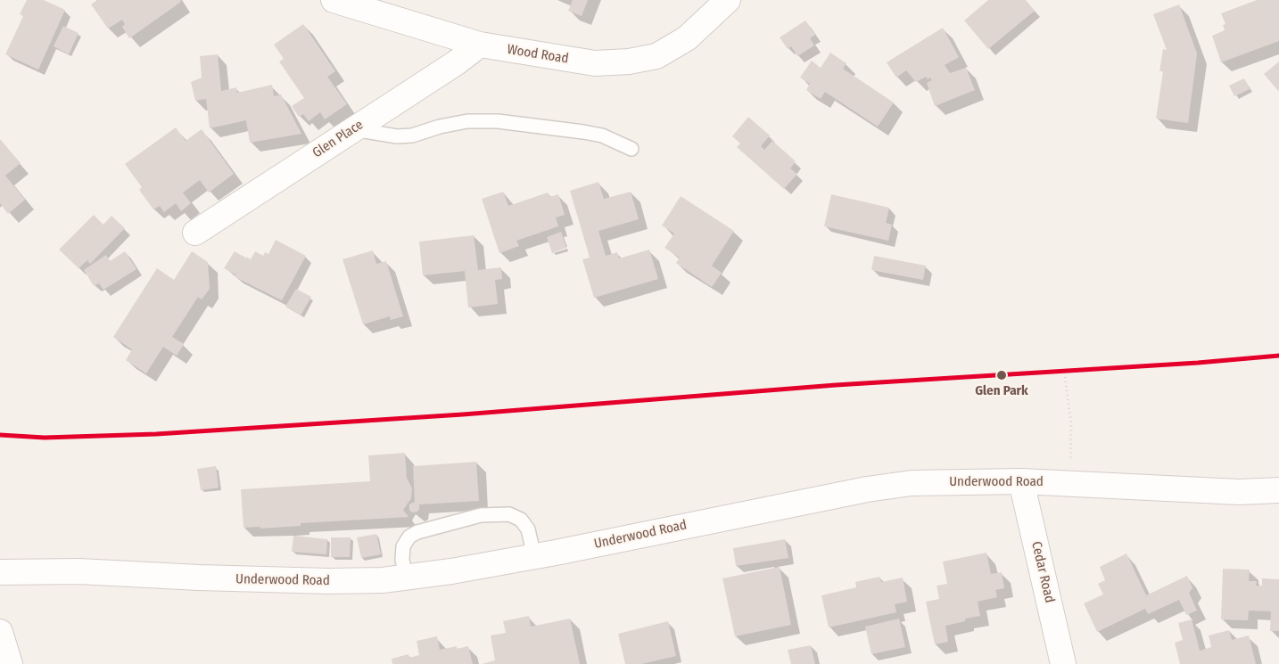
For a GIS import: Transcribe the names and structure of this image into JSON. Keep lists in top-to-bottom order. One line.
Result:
{"streets":{"main road":["Wood Road","Glen Place","Underwood Road","Cedar Road"]},"crossings":[["Wood Road","Glen Place"],["Underwood Road","Cedar Road"]],"places":["Glen Park"]}
